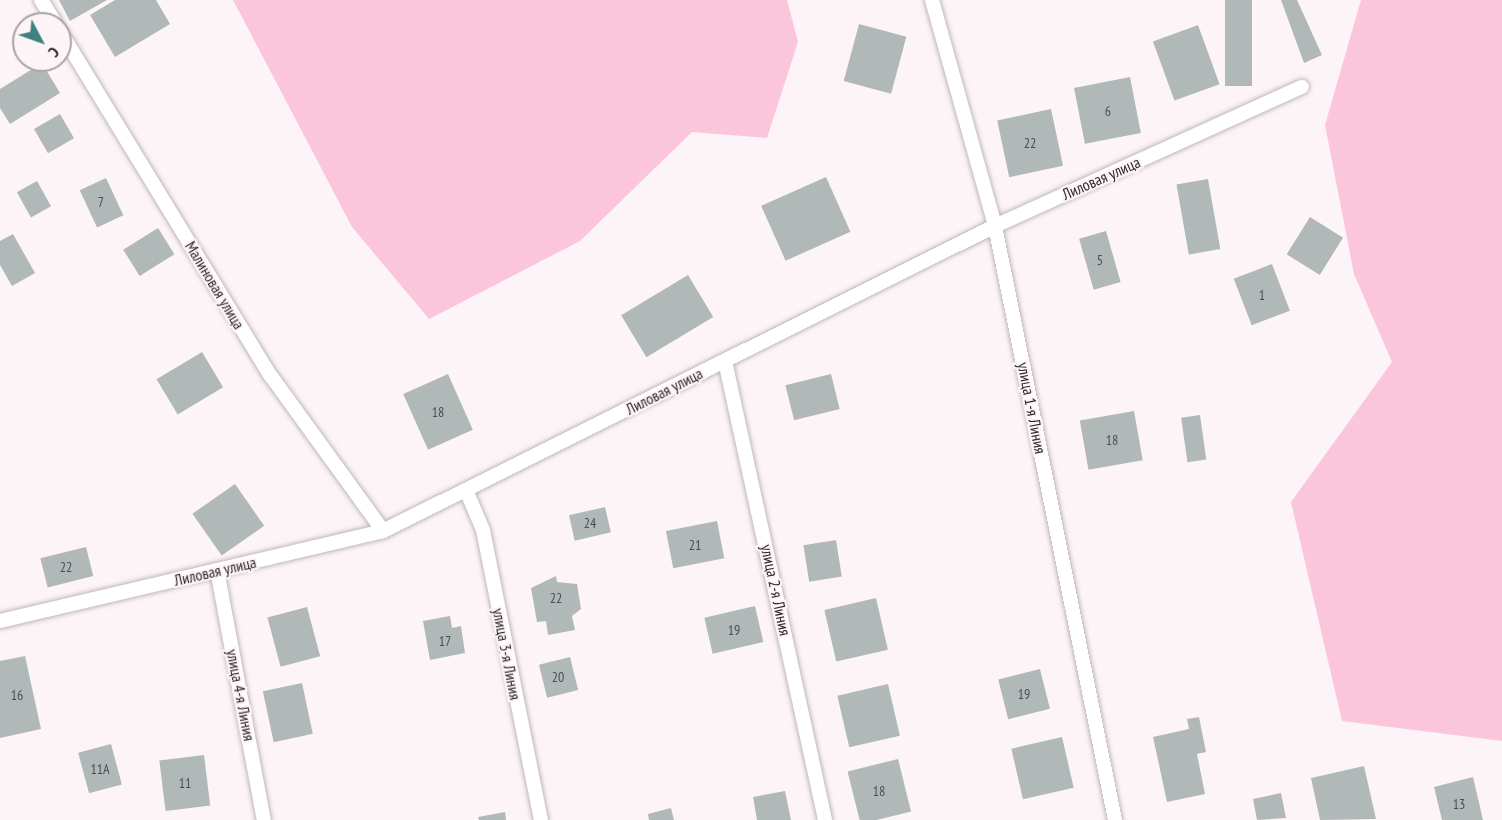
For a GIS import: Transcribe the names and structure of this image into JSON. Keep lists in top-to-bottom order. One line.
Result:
{"streets":{"lane":["Лиловая улица","Малиновая улица","улица 1-я Линия","улица 2-я Линия","улица 3-я Линия","улица 4-я Линия"]},"crossings":[["Лиловая улица","Малиновая улица"],["Лиловая улица","улица 1-я Линия"],["Лиловая улица","улица 2-я Линия"],["Лиловая улица","улица 3-я Линия"],["Лиловая улица","улица 4-я Линия"]],"house_numbers":["6","22","7","5","1","18","18","24","21","22","22","19","17","20","19","16","11А","11","18","13"],"north":"bottom right"}
